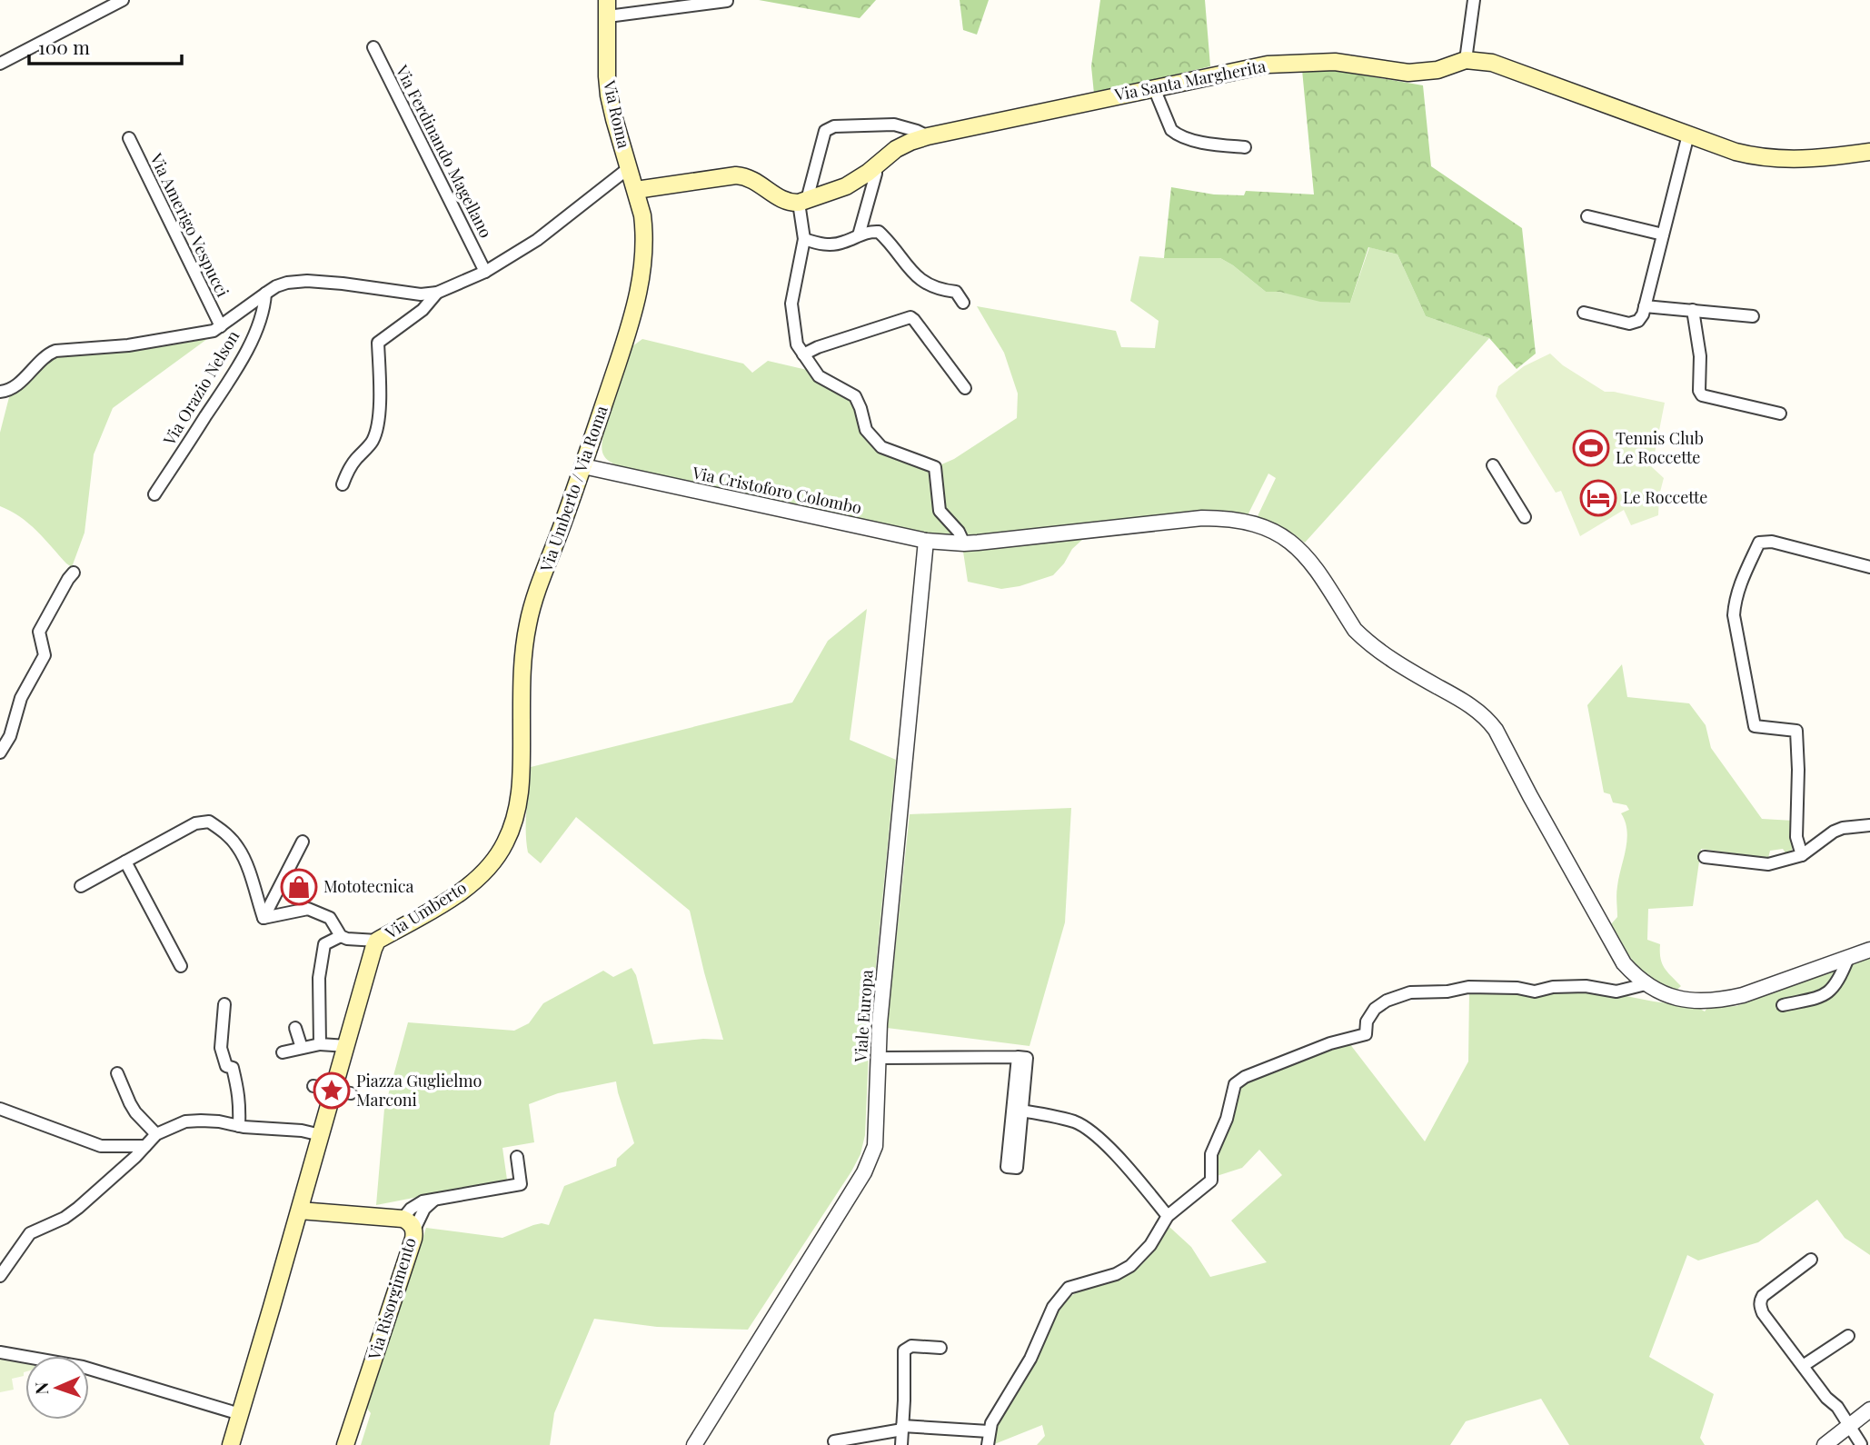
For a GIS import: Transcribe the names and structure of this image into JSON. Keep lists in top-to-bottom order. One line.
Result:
{"streets":{"main road":["Via Santa Margherita","Via Roma","Via Umberto / Via Roma","Via Umberto","Via Risorgimento"],"street":["Via Ferdinando Magellano","Via Amerigo Vespucci","Via Orazio Nelson","Via Cristoforo Colombo","Viale Europa"]},"crossings":[["Via Roma","Via Umberto / Via Roma"],["Via Umberto / Via Roma","Via Cristoforo Colombo"],["Via Umberto / Via Roma","Via Umberto"],["Via Cristoforo Colombo","Viale Europa"],["Via Umberto","Via Risorgimento"]],"places":{"sports":["Tennis Club Le Roccette"],"hotel":["Le Roccette"],"shop":["Mototecnica"],"place":["Piazza Guglielmo Marconi"]},"scale_bar":"100 m","north":"left"}
